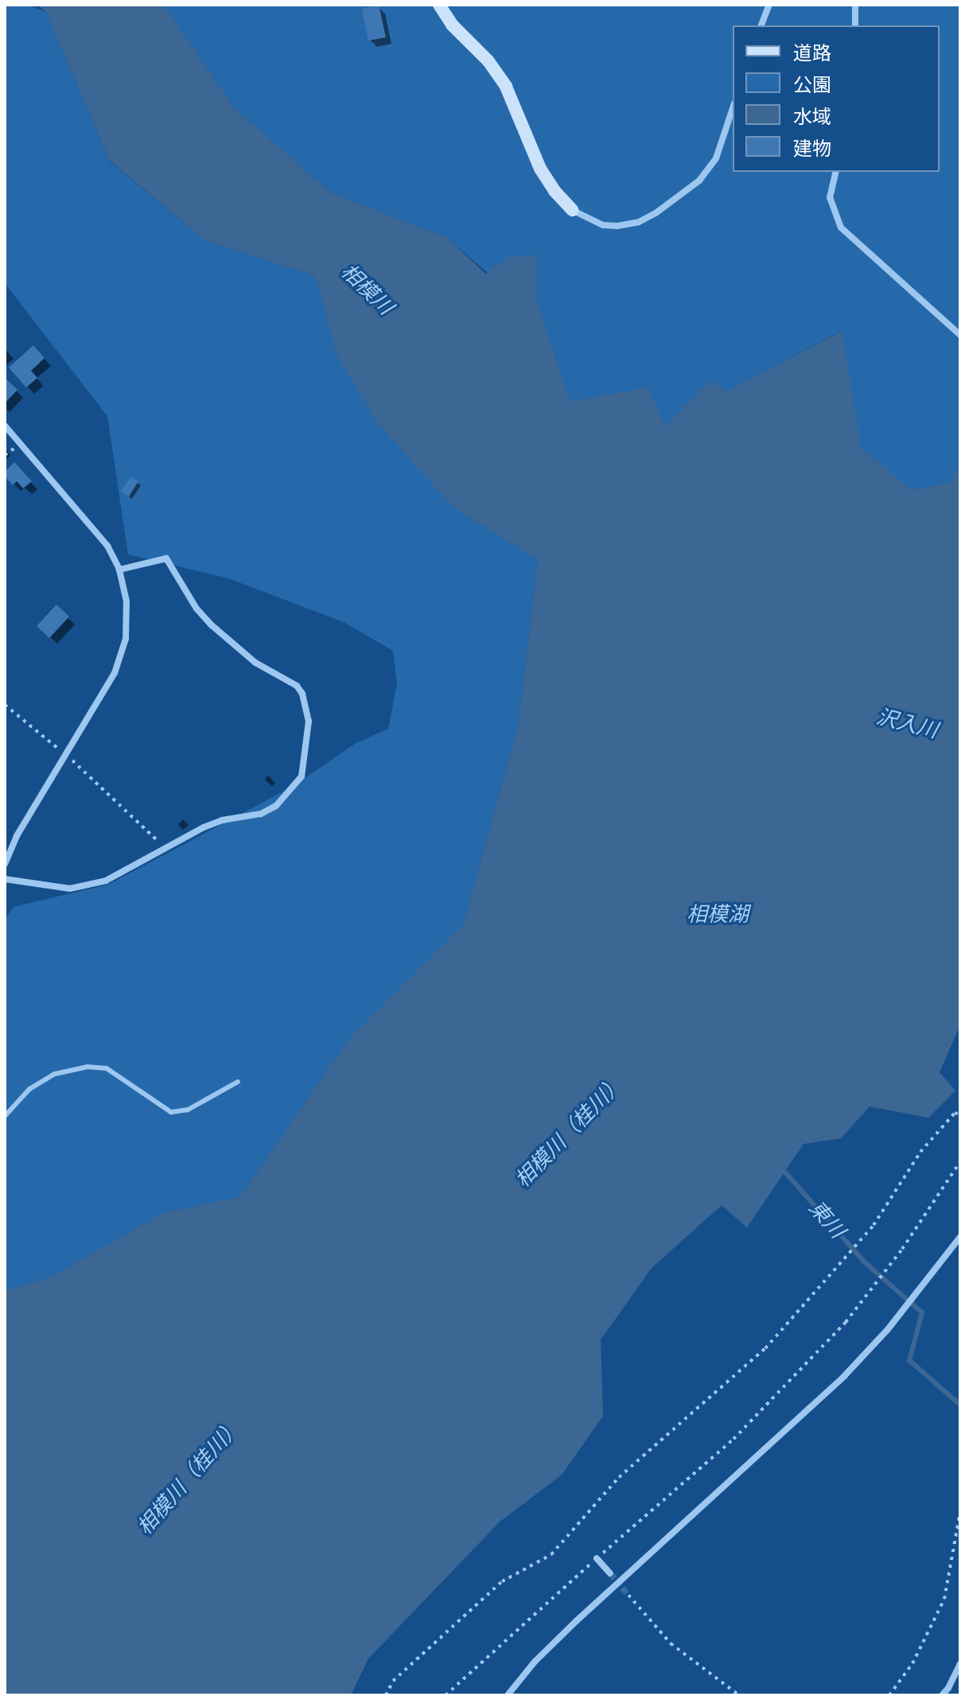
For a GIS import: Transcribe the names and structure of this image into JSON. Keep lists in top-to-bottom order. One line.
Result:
{"water":["相模川","沢入川","相模湖","相模川（桂川）","東川"],"legend":["道路","公園","水域","建物"]}
